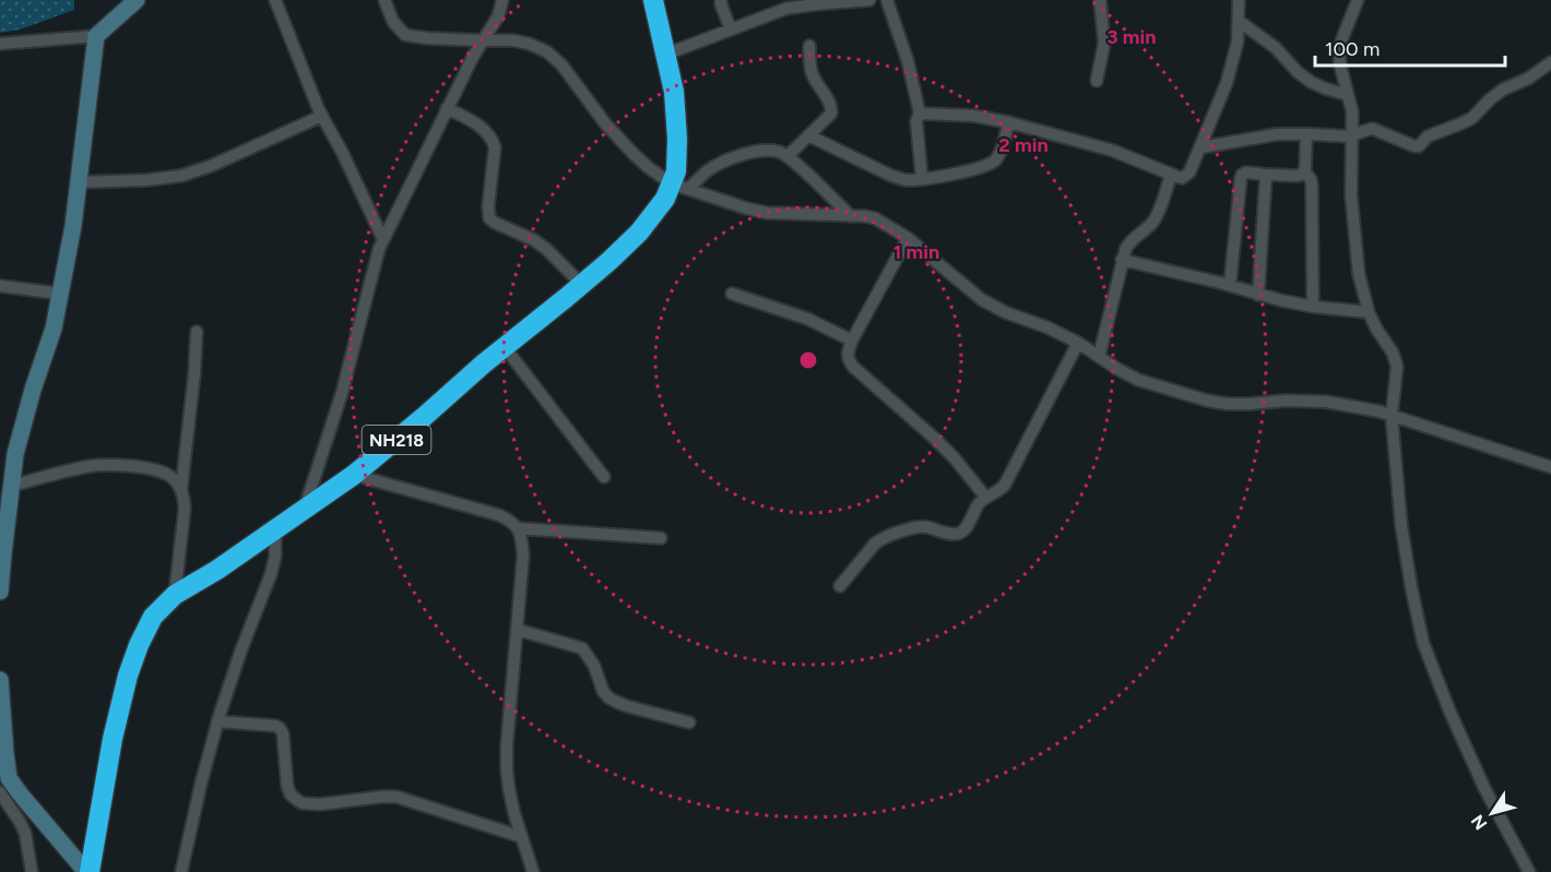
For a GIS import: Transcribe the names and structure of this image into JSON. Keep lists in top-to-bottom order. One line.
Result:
{"streets":{"highway":["NH218"]},"scale_bar":"100 m","north":"bottom left","rings":["3 min","2 min","1 min"]}
